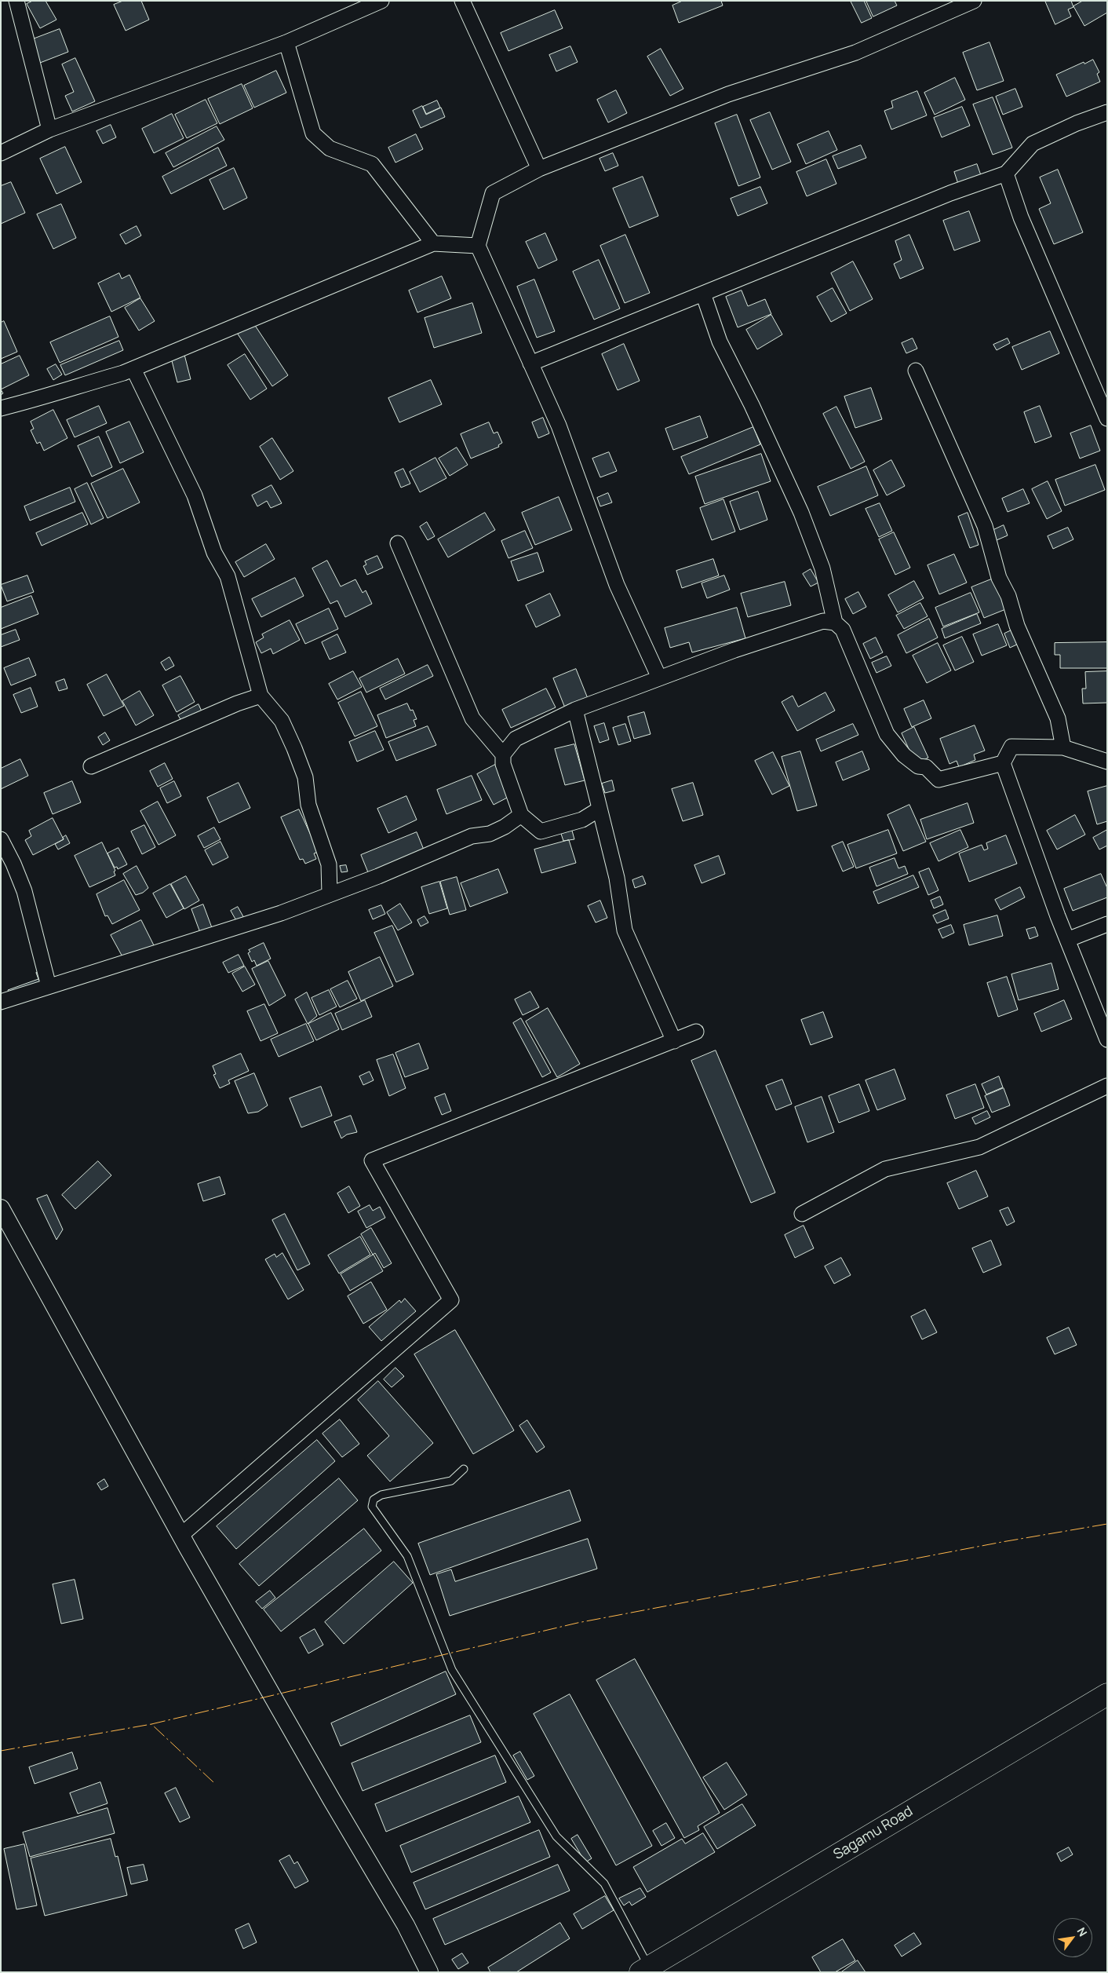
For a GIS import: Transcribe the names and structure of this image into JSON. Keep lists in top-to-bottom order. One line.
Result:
{"streets":{"highway":["Sagamu Road"]},"north":"top right"}
